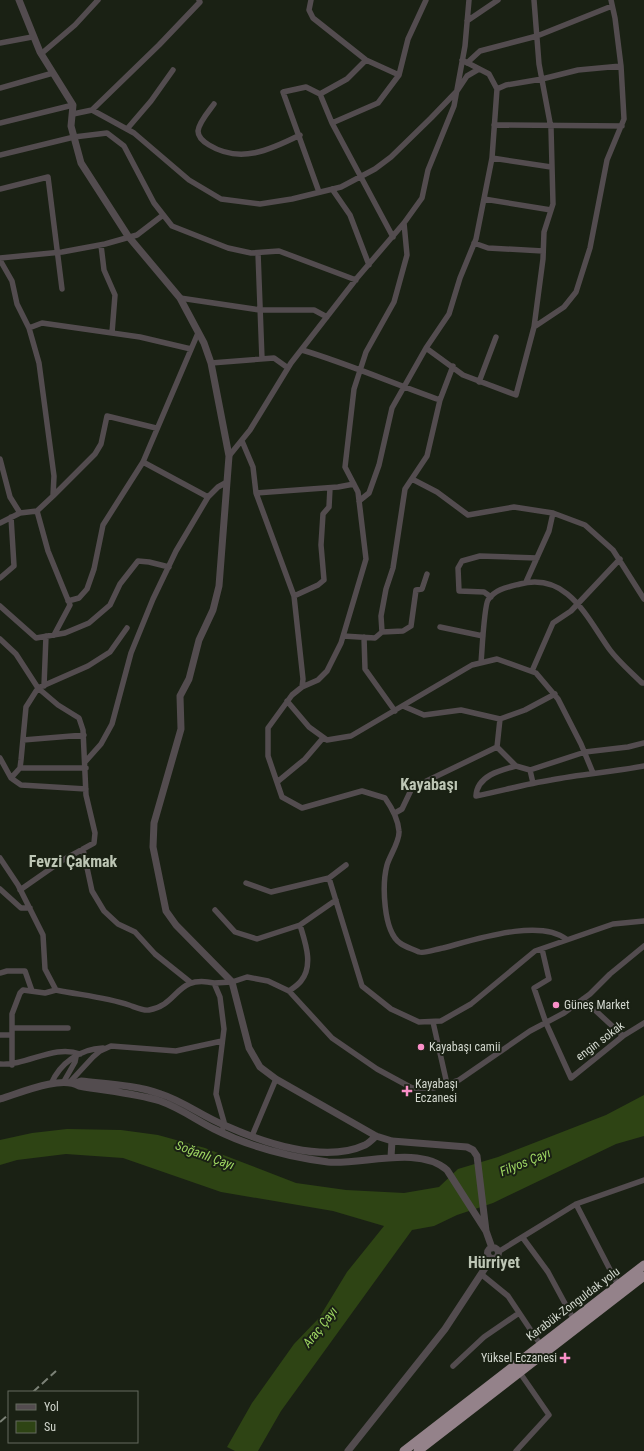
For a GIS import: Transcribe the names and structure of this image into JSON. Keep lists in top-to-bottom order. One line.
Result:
{"streets":{"highway":["Karabük-Zonguldak yolu"],"street":["engin sokak"]},"districts":["Kayabaşı","Fevzi Çakmak","Hürriyet"],"water":["Soğanlı Çayı","Filyos Çayı","Araç Çayı"],"places":{"other":["Güneş Market","Kayabaşı camii"],"health":["Kayabaşı Eczanesi","Yüksel Eczanesi"]},"legend":["Yol","Su"]}
